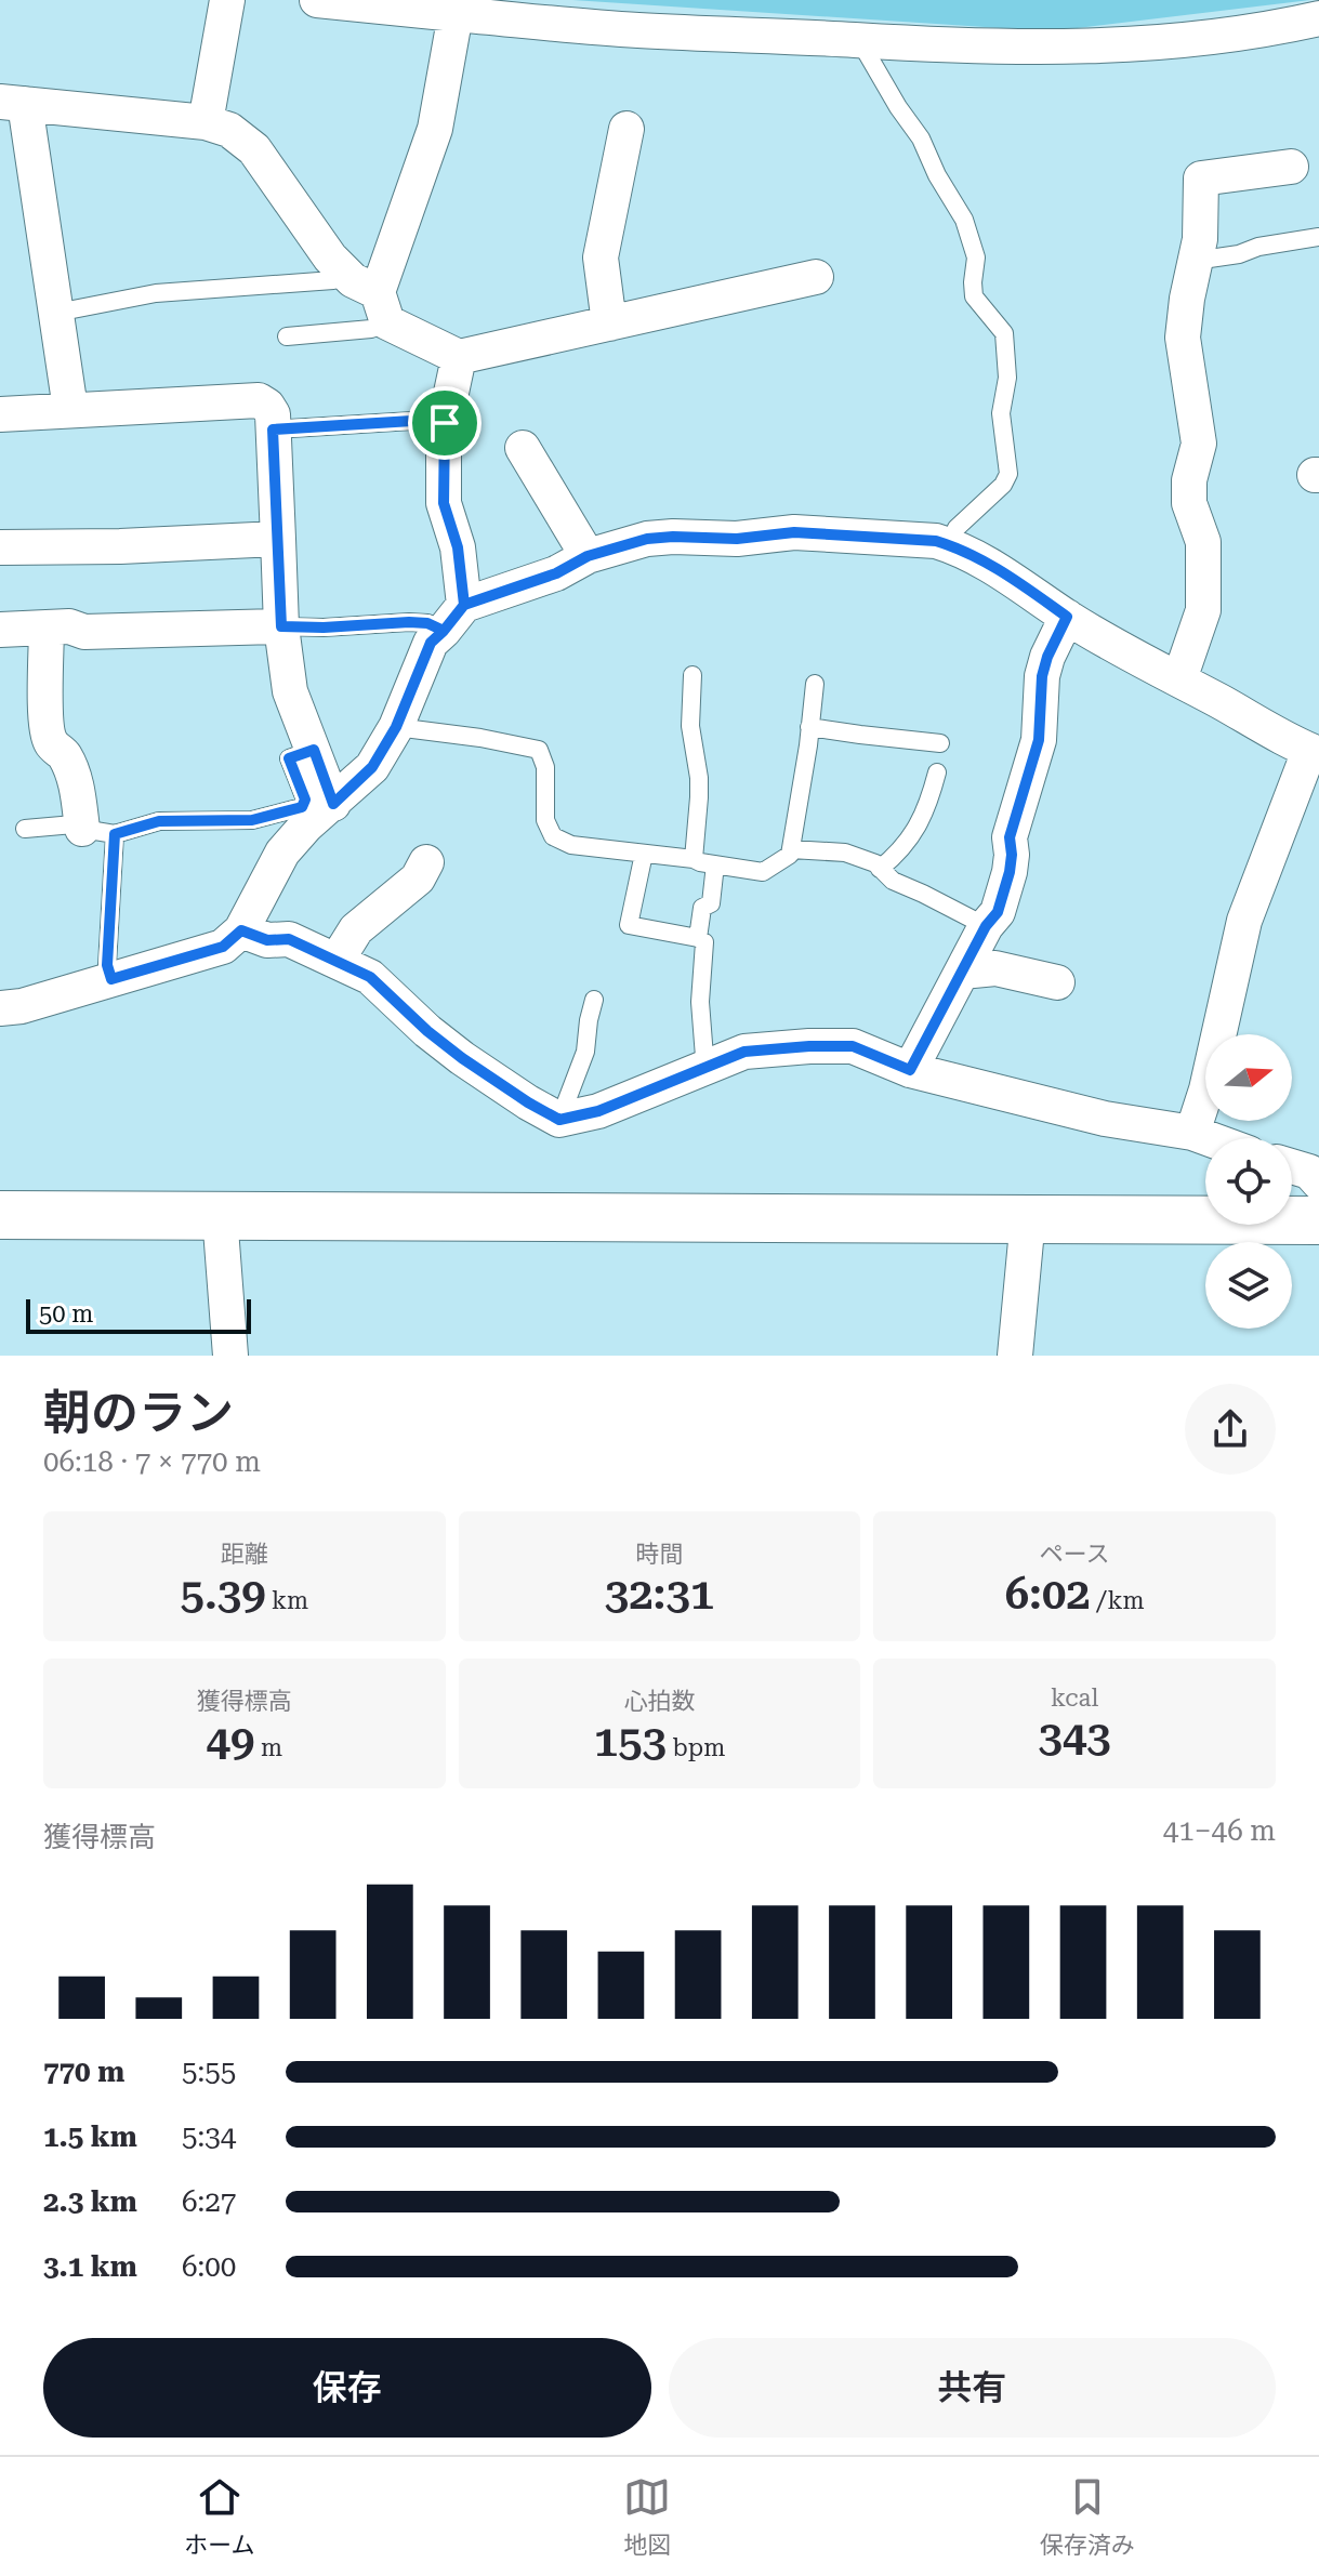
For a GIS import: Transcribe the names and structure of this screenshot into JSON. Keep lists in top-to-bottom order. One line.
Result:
{"scale_bar":"50 m","north":"right","page":{"scale":"50 m","heading":["朝のラン","06:18 · 7 × 770 m"],"stats":[["距離","5.39 km"],["時間","32:31"],["ペース","6:02 /km"],["獲得標高","49 m"],["心拍数","153 bpm"],["kcal","343"]],"chart":["獲得標高","41–46 m"],"list":[{"name":"770 m","note":"5:55"},{"name":"1.5 km","note":"5:34"},{"name":"2.3 km","note":"6:27"},{"name":"3.1 km","note":"6:00"}],"buttons":["保存","共有"],"tabs":["ホーム","地図","保存済み"]}}
